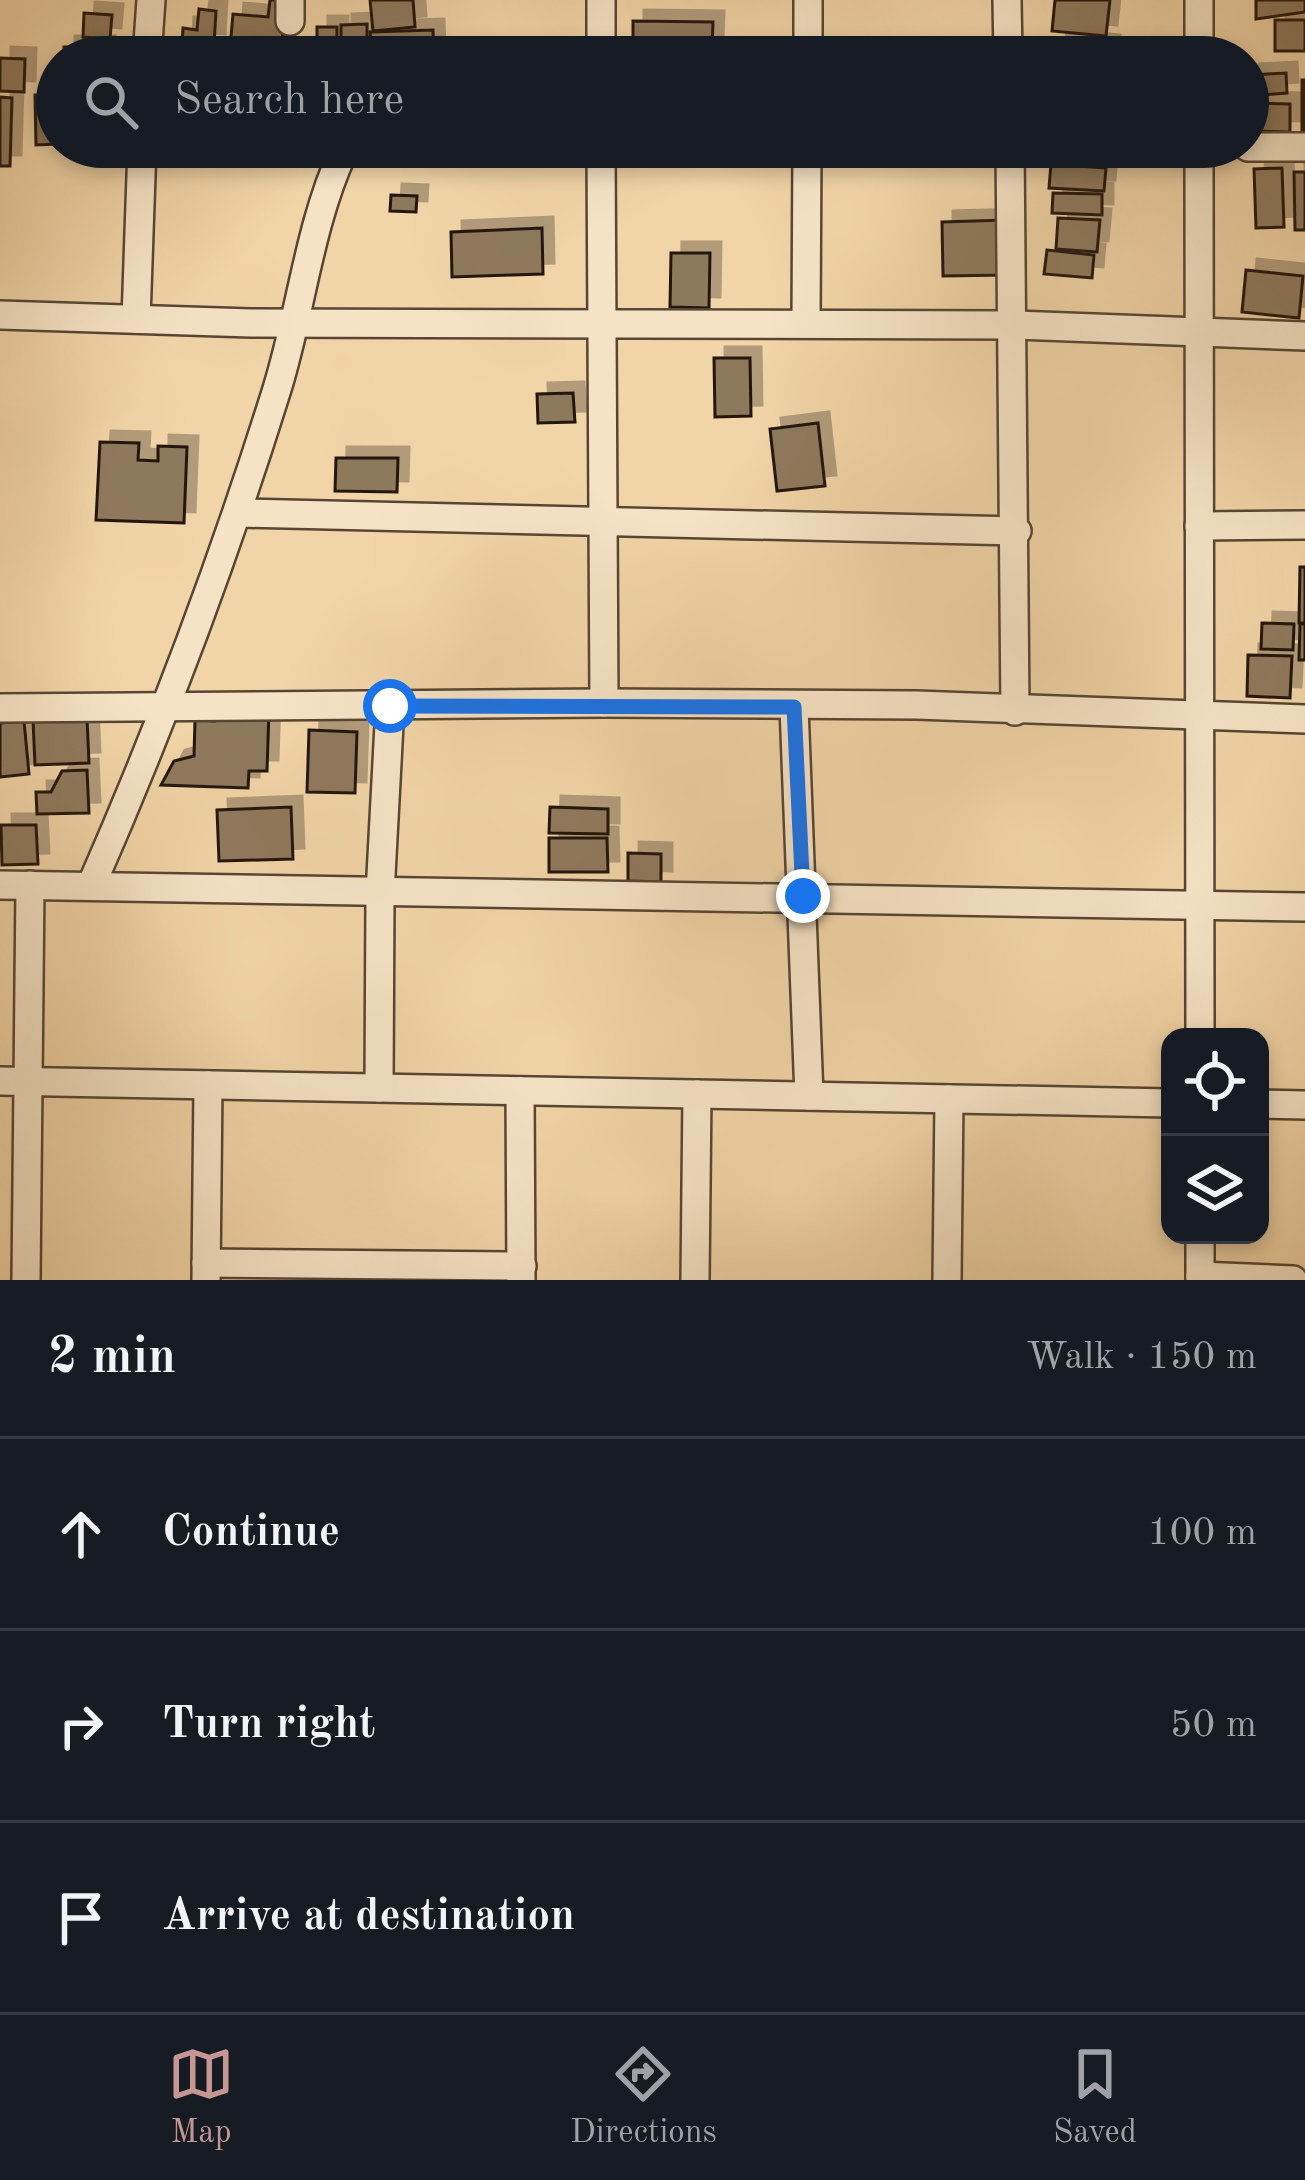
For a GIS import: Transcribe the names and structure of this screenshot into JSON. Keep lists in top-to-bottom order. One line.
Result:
{"page":{"search":"Search here","heading":["2 min","Walk · 150 m"],"list":[["Continue","100 m"],["Turn right","50 m"],"Arrive at destination"],"nav":["Map","Directions","Saved"]}}
